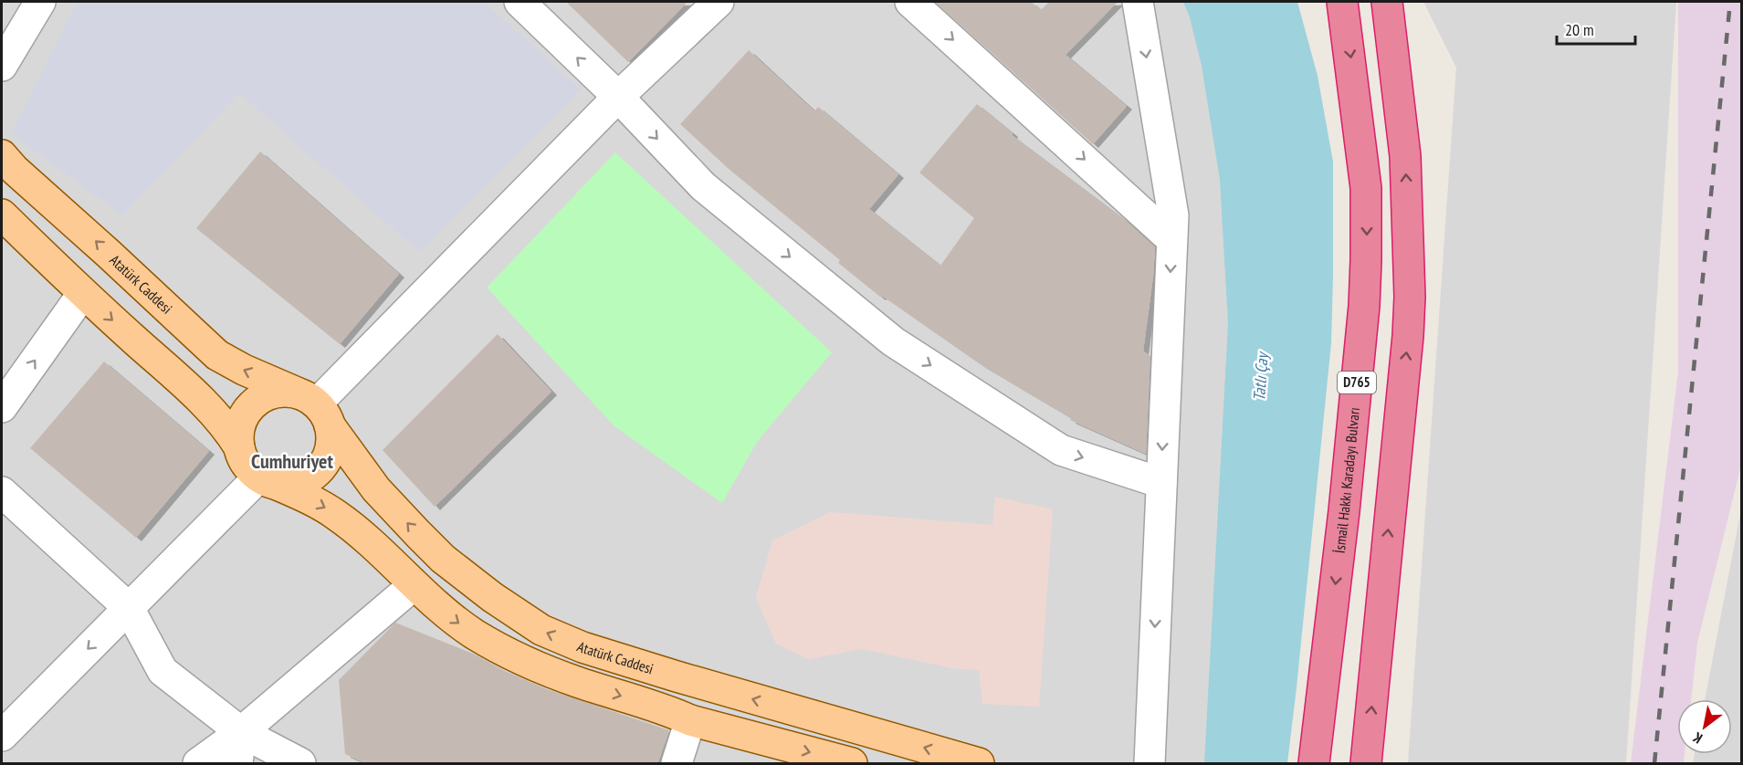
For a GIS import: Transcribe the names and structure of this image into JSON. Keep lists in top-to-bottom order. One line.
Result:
{"streets":{"highway":["D765","İsmail Hakkı Karadayı Bulvarı"],"main road":["Atatürk Caddesi"]},"districts":["Cumhuriyet"],"water":["Tatlı Çay"],"scale_bar":"20 m","north":"bottom left"}
